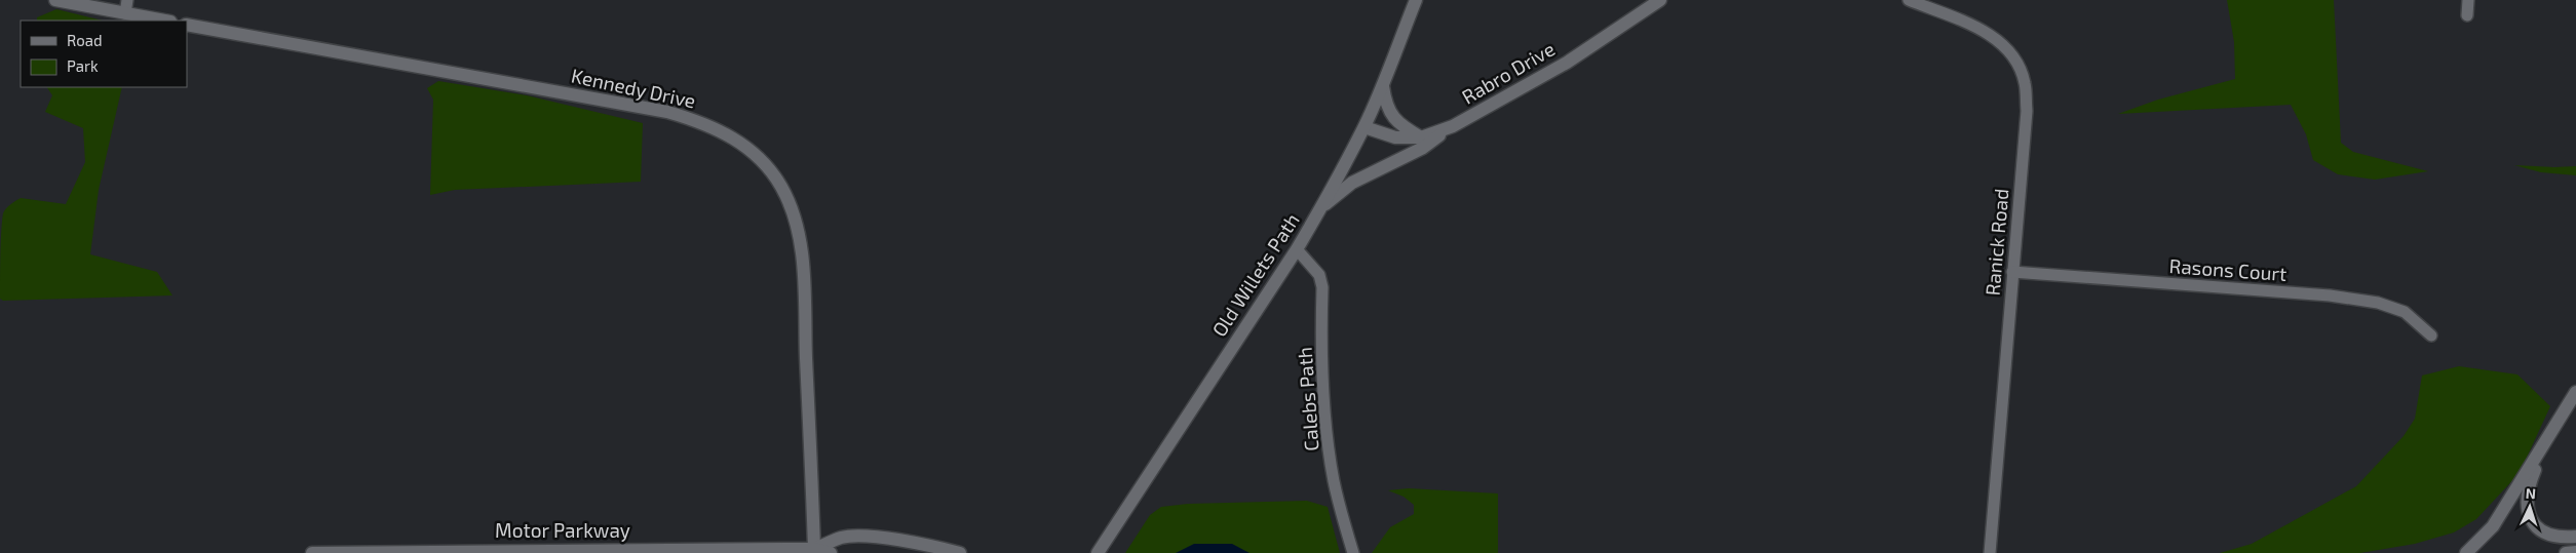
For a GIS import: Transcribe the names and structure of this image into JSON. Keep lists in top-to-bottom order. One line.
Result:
{"streets":{"main road":["Rabro Drive","Kennedy Drive","Old Willets Path","Motor Parkway"],"street":["Ranick Road","Rasons Court","Calebs Path"]},"crossings":[["Rabro Drive","Old Willets Path"],["Kennedy Drive","Motor Parkway"],["Ranick Road","Rasons Court"],["Old Willets Path","Calebs Path"]],"legend":["Road","Park"],"north":"top"}
